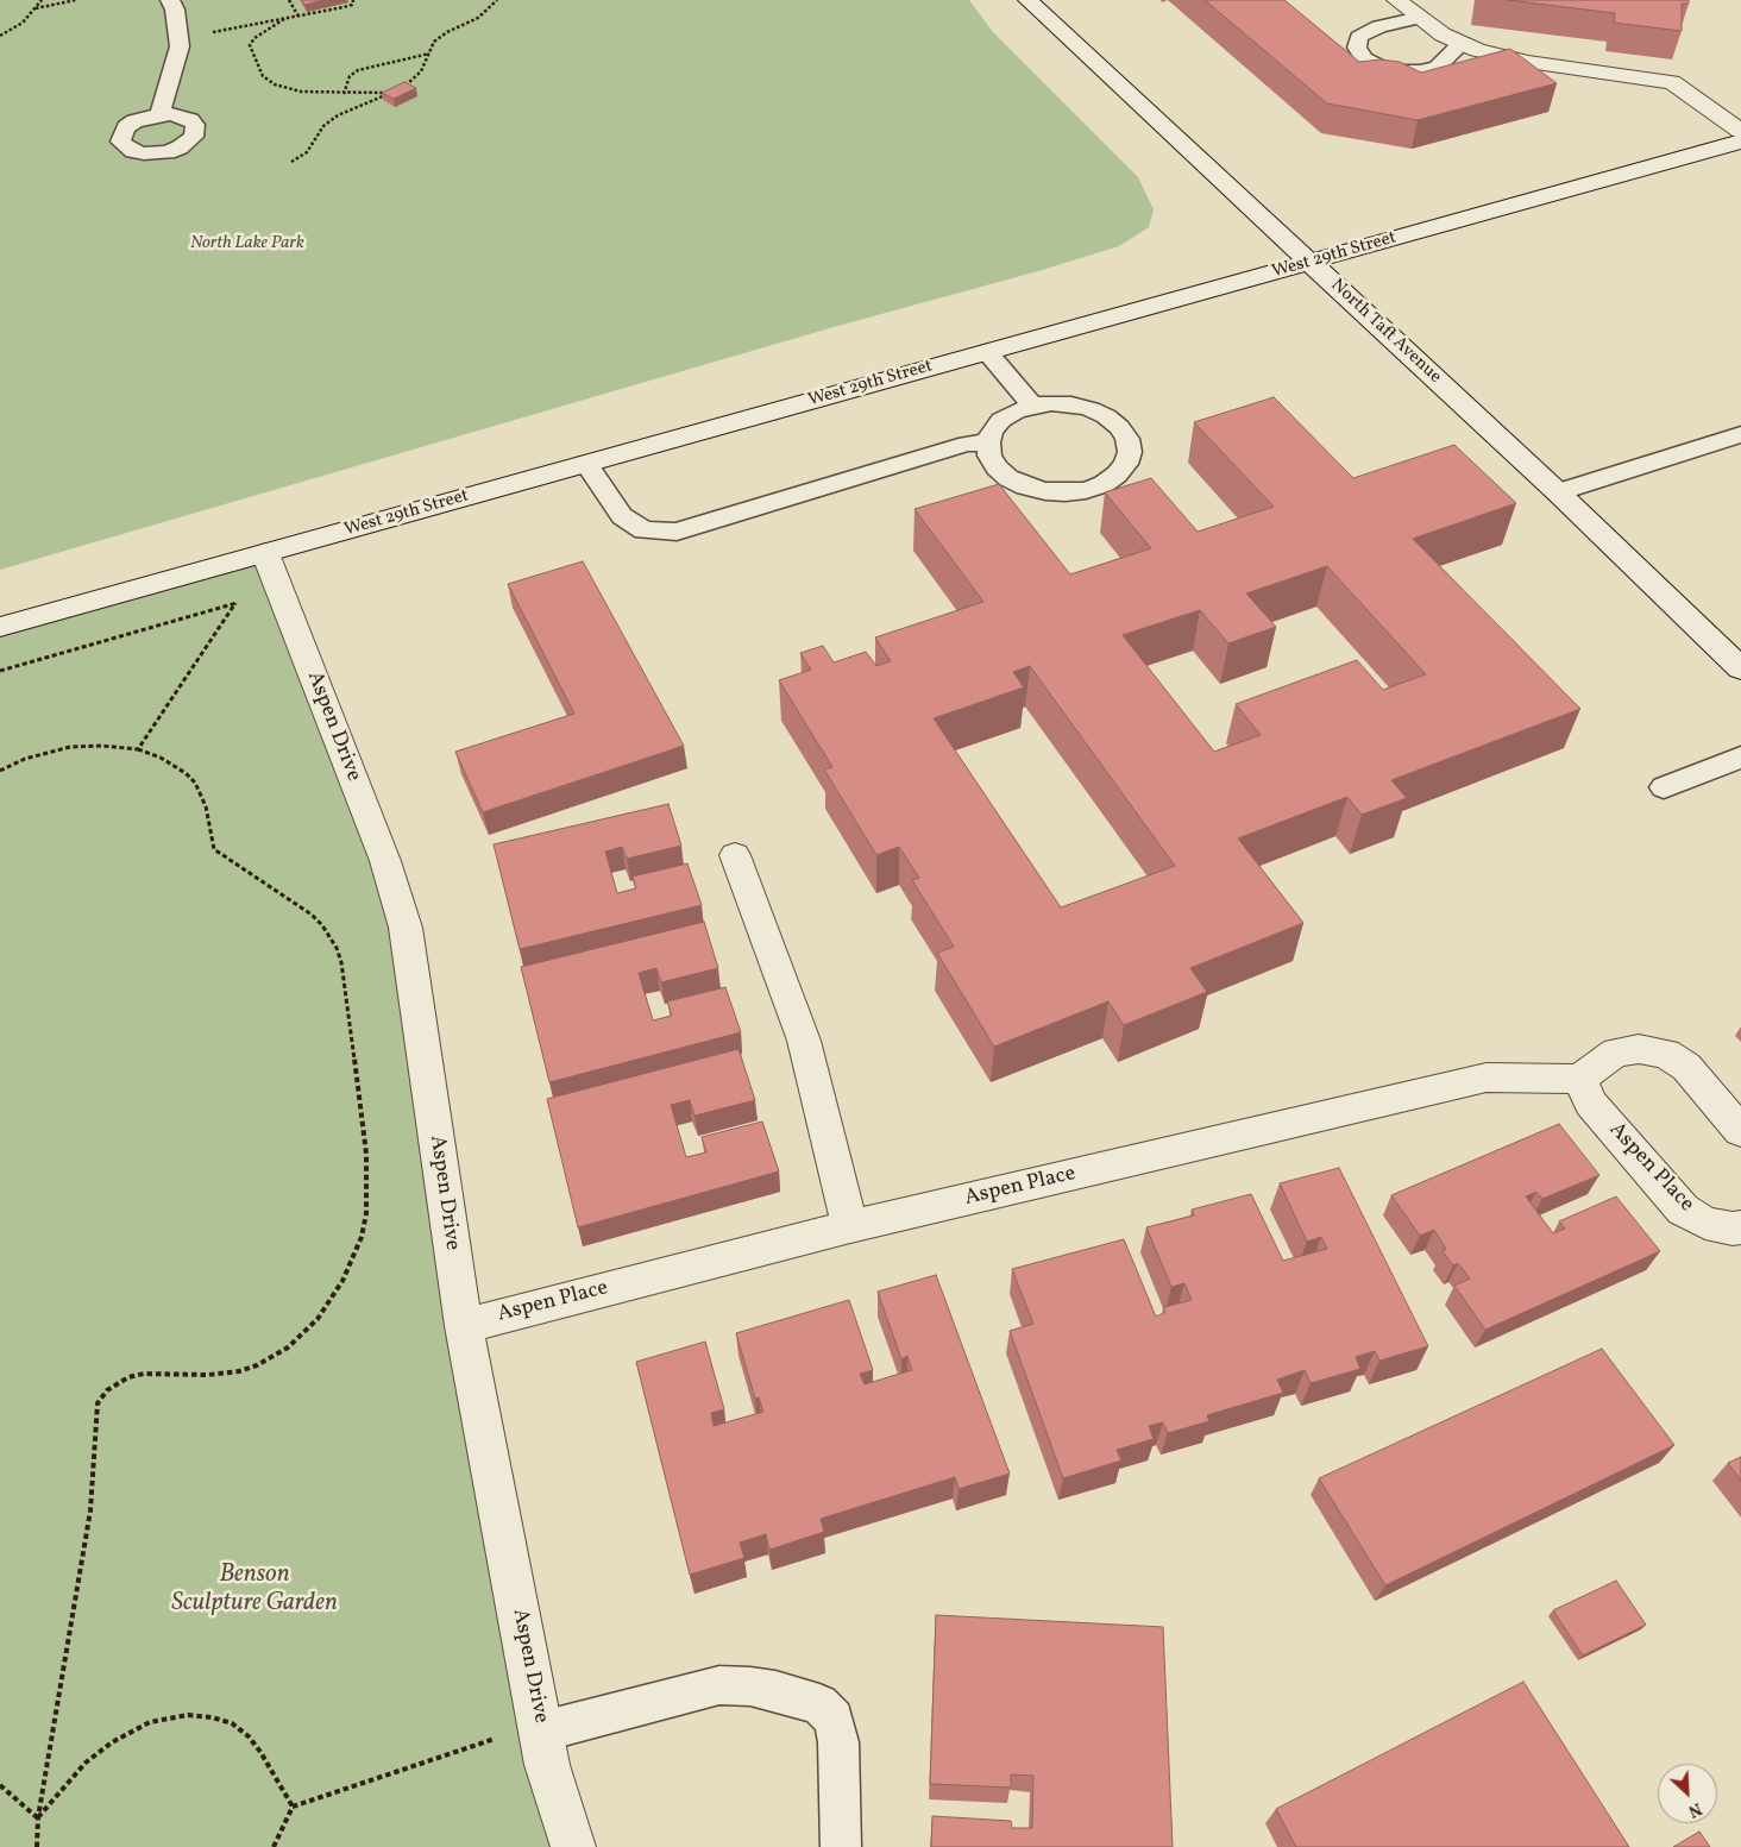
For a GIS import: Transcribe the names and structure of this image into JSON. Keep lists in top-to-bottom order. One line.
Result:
{"streets":{"main road":["West 29th Street","North Taft Avenue","Aspen Drive","Aspen Place"]},"crossings":[["West 29th Street","North Taft Avenue"],["West 29th Street","Aspen Drive"],["Aspen Drive","Aspen Place"]],"parks":["North Lake Park","Benson Sculpture Garden"],"north":"bottom right"}
